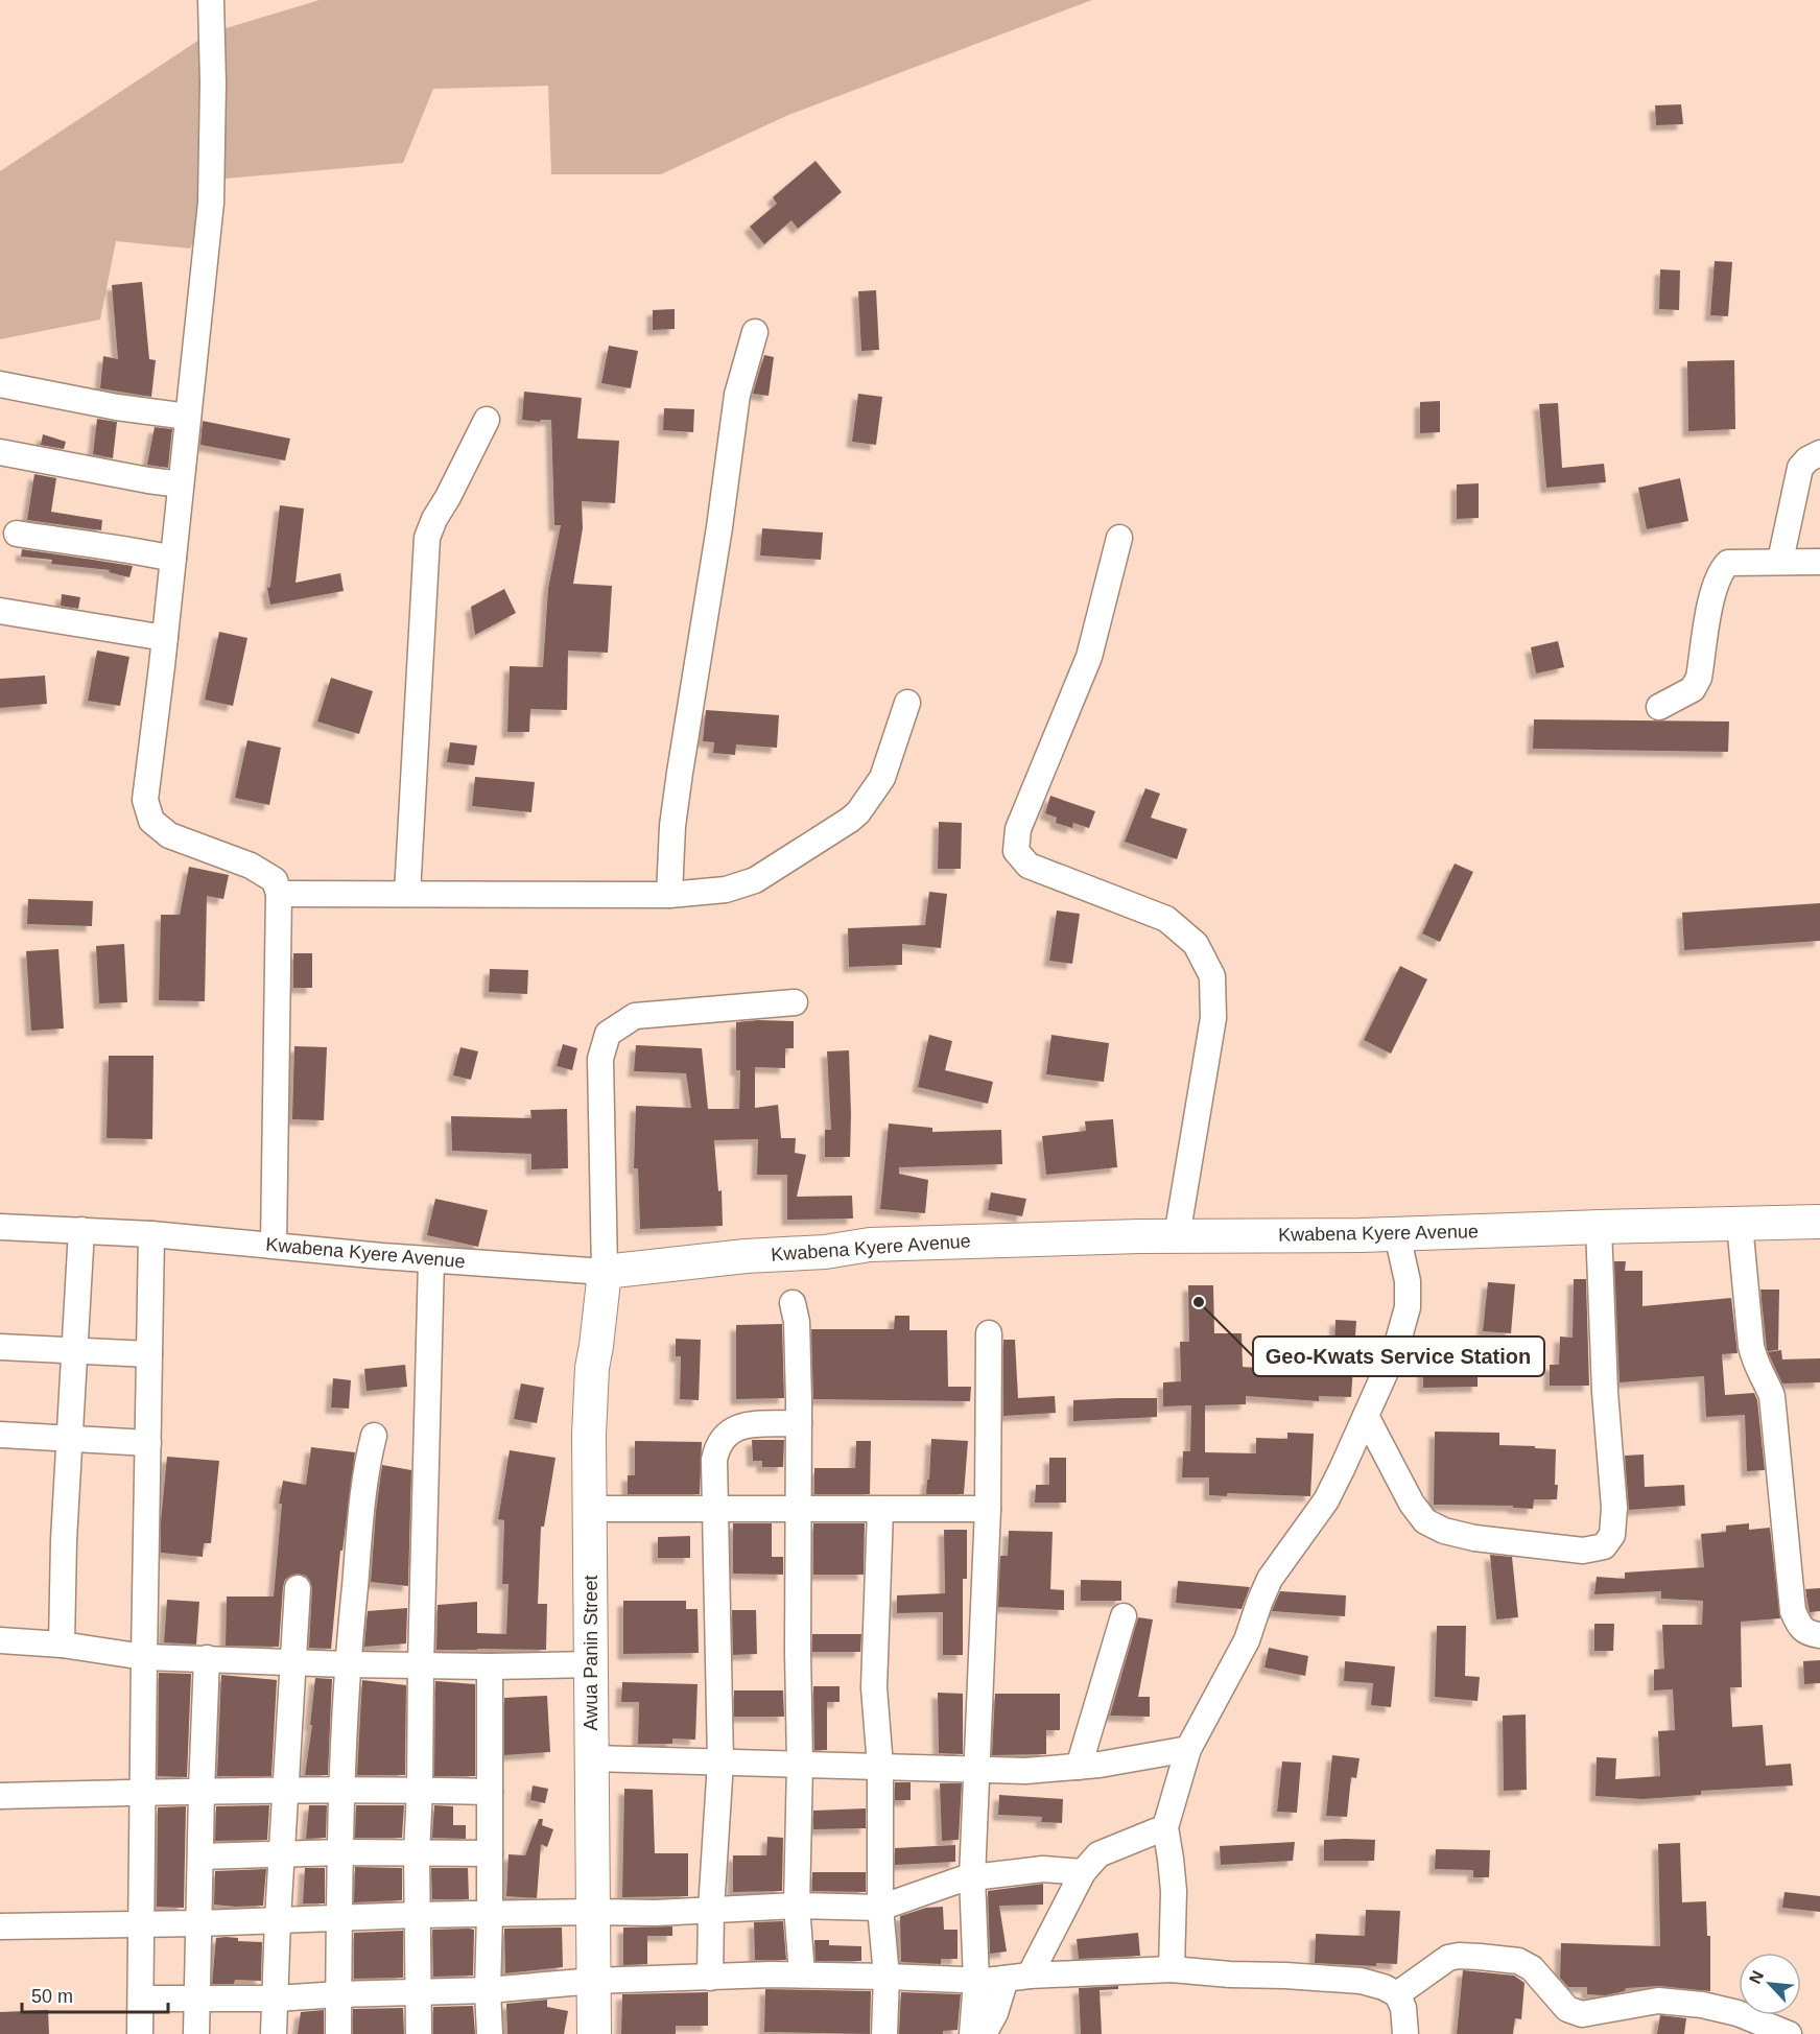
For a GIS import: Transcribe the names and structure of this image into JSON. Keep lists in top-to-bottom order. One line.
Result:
{"streets":{"main road":["Kwabena Kyere Avenue","Awua Panin Street"]},"crossings":[["Kwabena Kyere Avenue","Awua Panin Street"]],"places":["Geo-Kwats Service Station"],"scale_bar":"50 m","north":"top left"}
